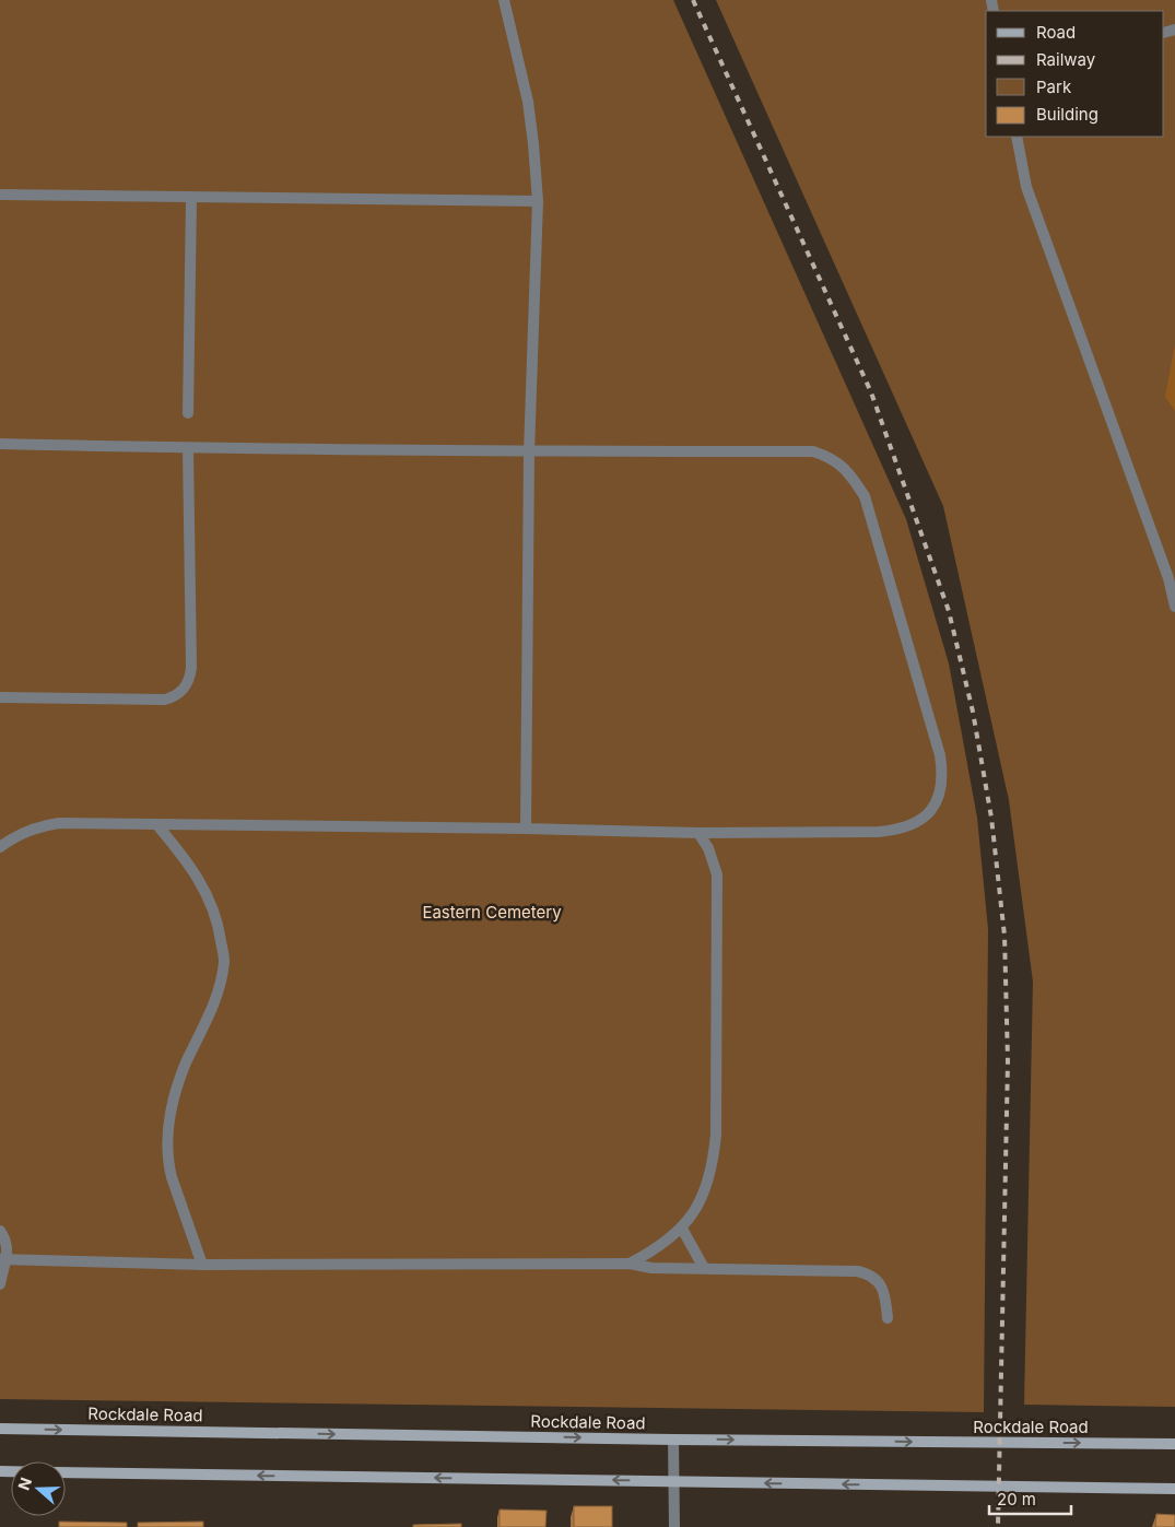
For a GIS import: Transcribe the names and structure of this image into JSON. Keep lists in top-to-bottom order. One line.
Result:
{"streets":{"main road":["Rockdale Road"]},"parks":["Eastern Cemetery"],"legend":["Road","Railway","Park","Building"],"scale_bar":"20 m","north":"left"}
